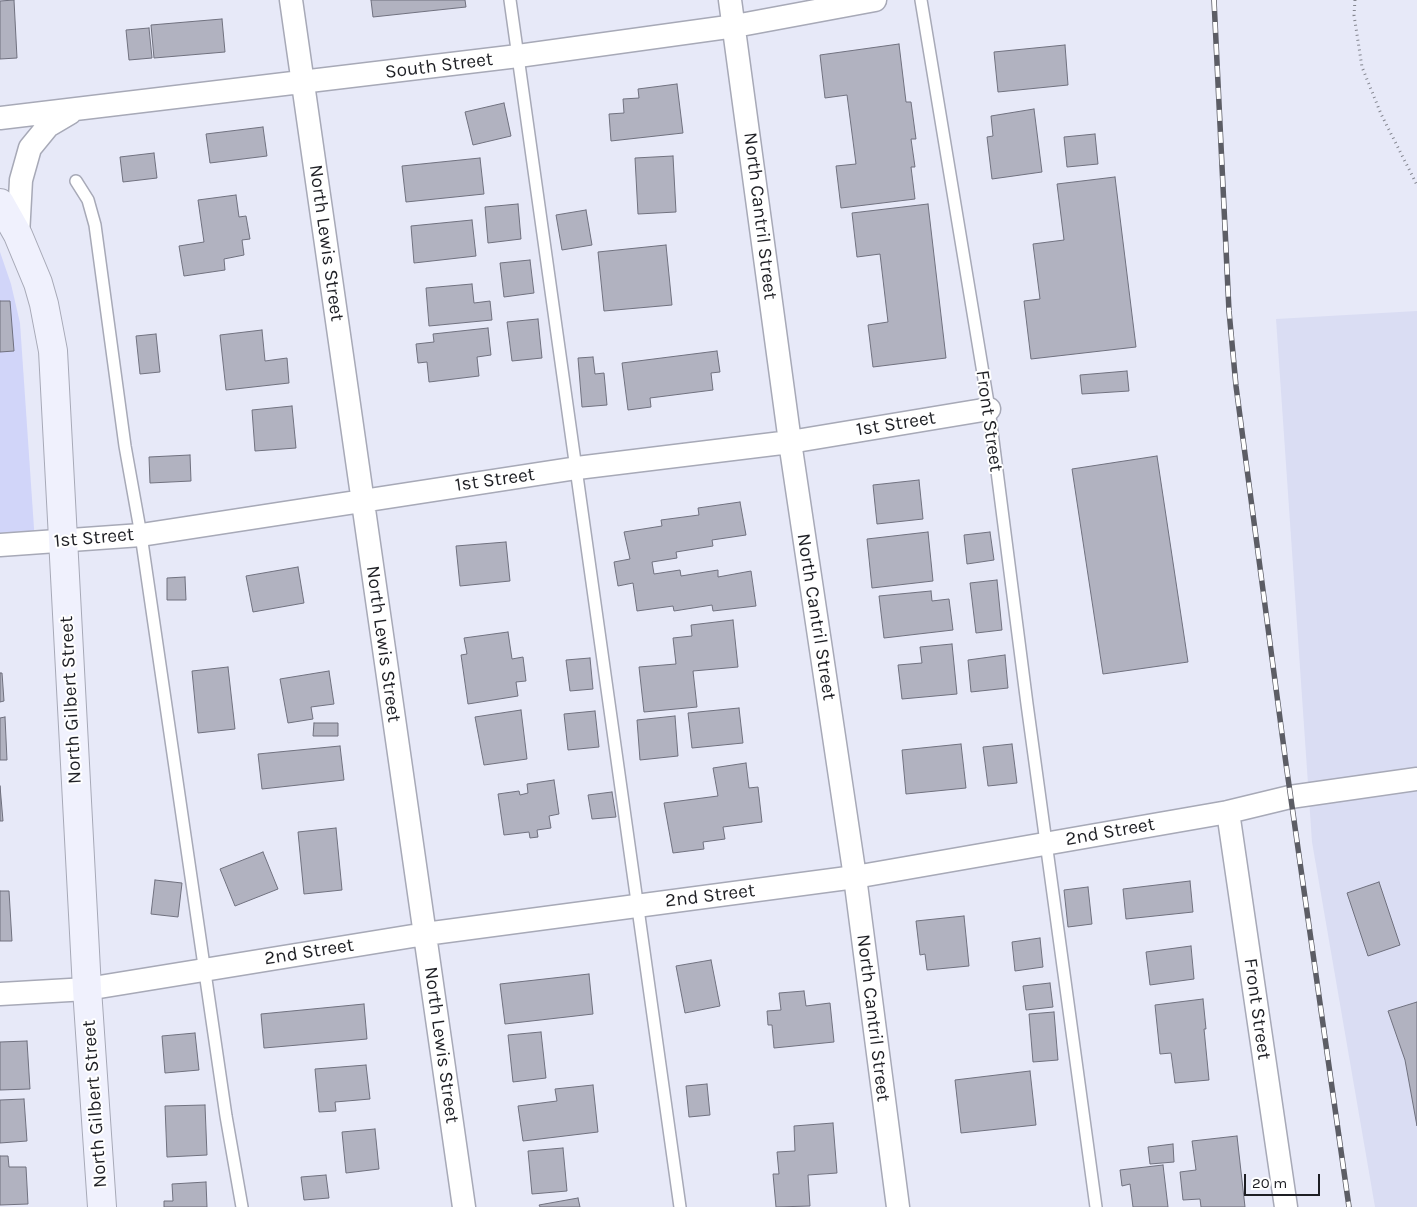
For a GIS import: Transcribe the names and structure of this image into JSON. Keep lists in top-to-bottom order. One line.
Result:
{"streets":{"street":["South Street","North Cantril Street","North Lewis Street","Front Street","1st Street","North Gilbert Street","2nd Street"]},"crossings":[["South Street","North Cantril Street"],["South Street","North Lewis Street"],["North Cantril Street","1st Street"],["North Cantril Street","2nd Street"],["North Lewis Street","1st Street"],["North Lewis Street","2nd Street"],["Front Street","1st Street"],["Front Street","2nd Street"],["1st Street","North Gilbert Street"],["North Gilbert Street","2nd Street"]],"scale_bar":"20 m"}
